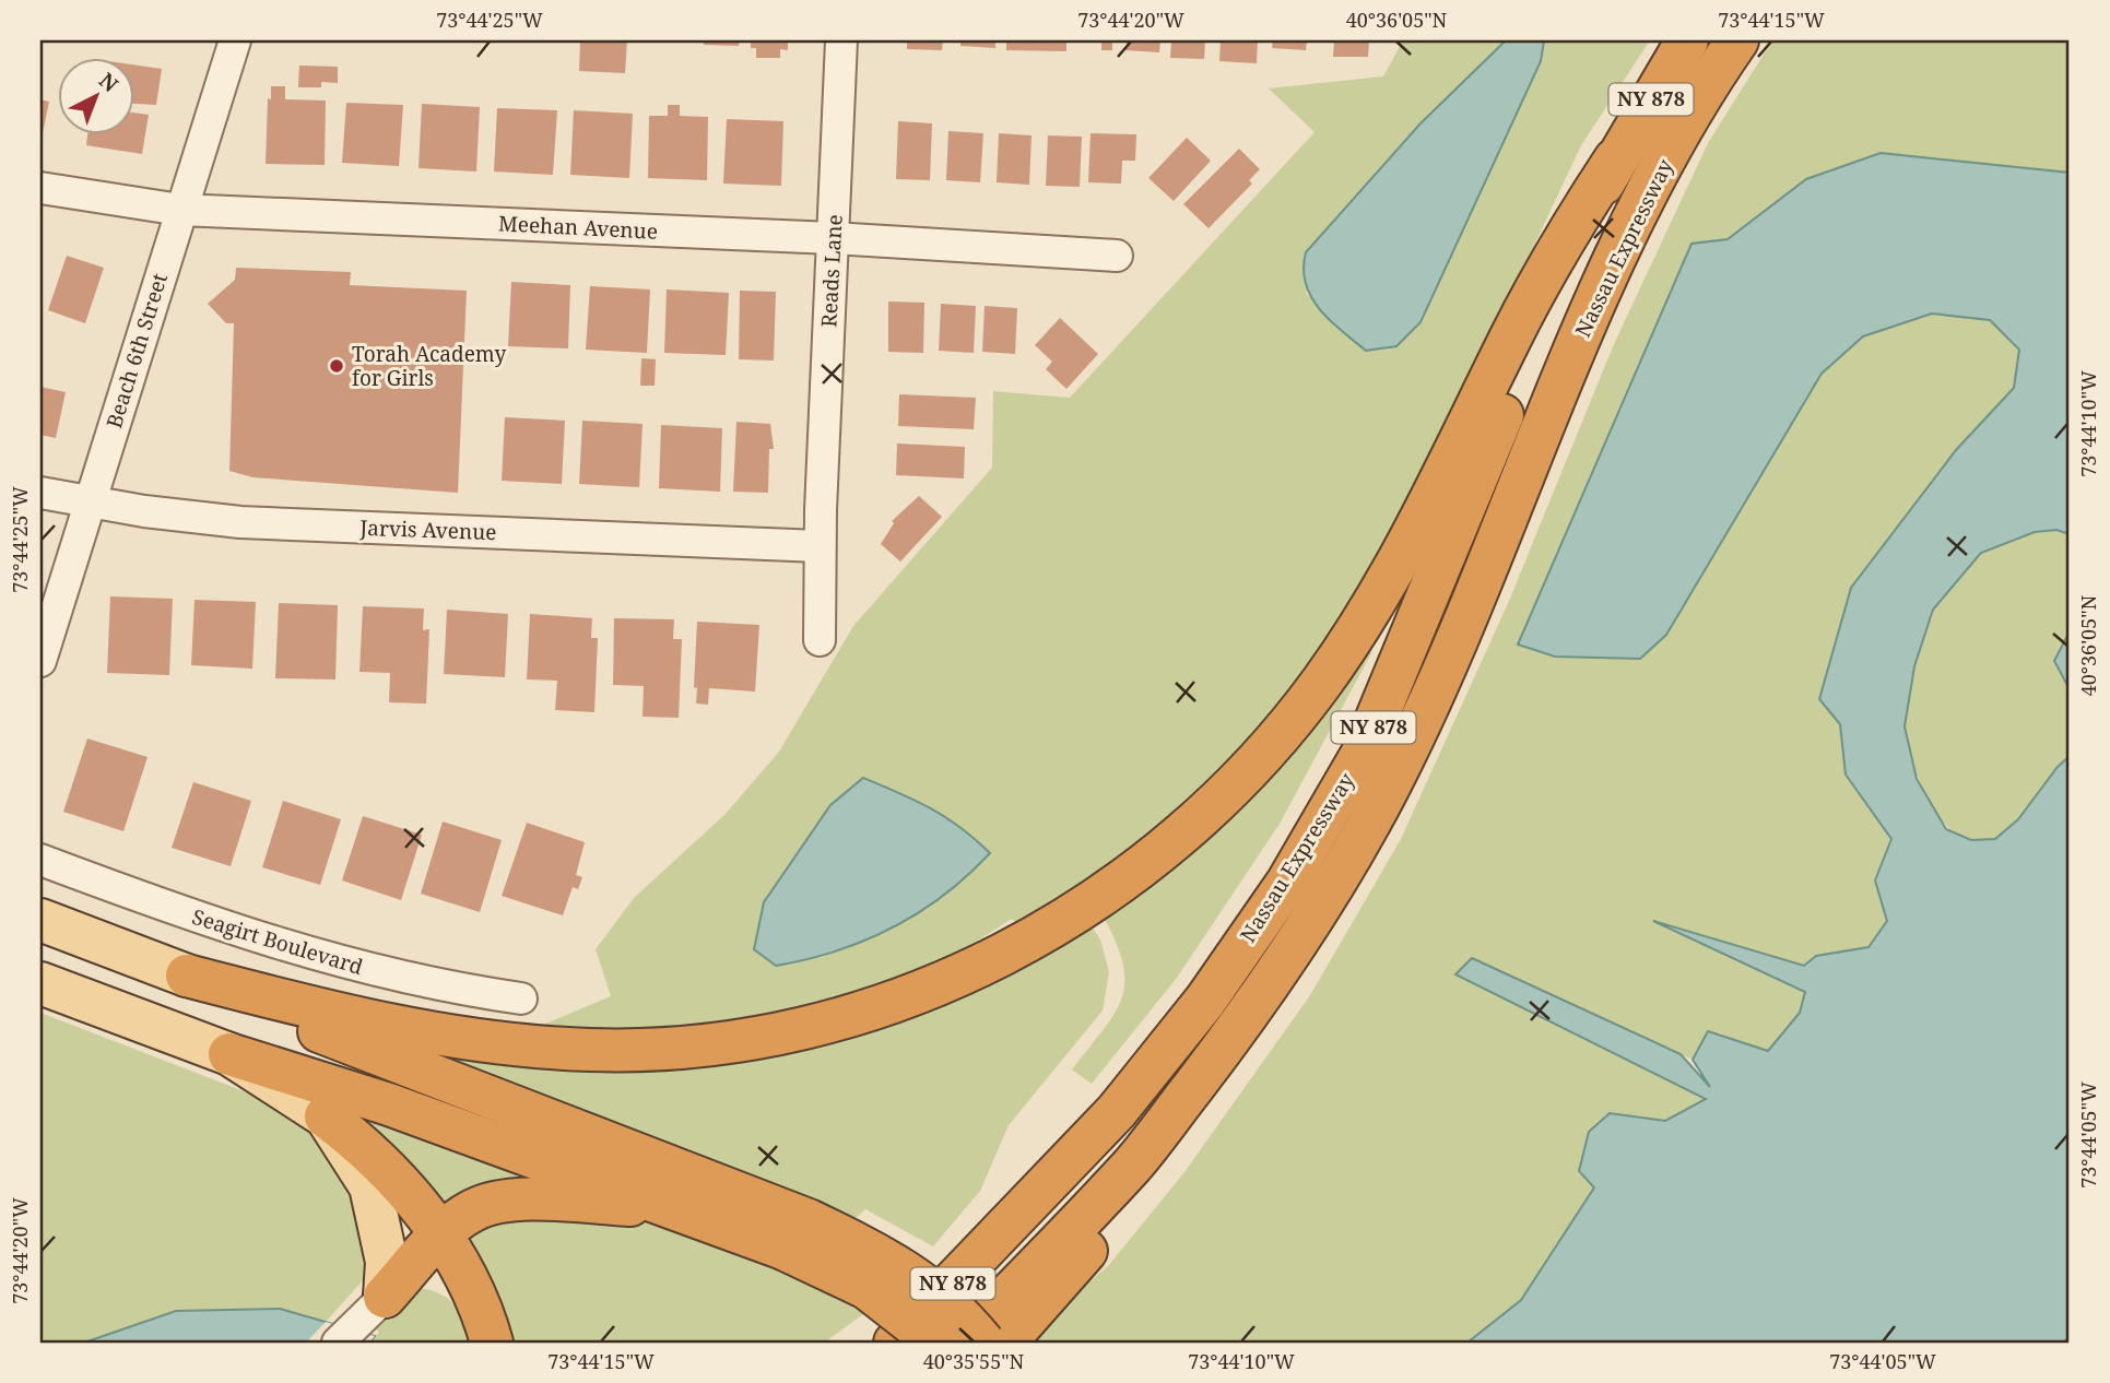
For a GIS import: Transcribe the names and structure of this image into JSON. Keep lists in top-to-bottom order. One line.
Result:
{"streets":{"highway":["NY 878","Nassau Expressway"],"street":["Meehan Avenue","Reads Lane","Beach 6th Street","Jarvis Avenue","Seagirt Boulevard"]},"crossings":[["Meehan Avenue","Reads Lane"],["Meehan Avenue","Beach 6th Street"],["Reads Lane","Jarvis Avenue"],["Beach 6th Street","Jarvis Avenue"]],"places":["Torah Academy for Girls"],"north":"top right","coordinates":["73°44'25\"W","73°44'20\"W","40°36'05\"N","73°44'15\"W","73°44'10\"W","73°44'05\"W","40°35'55\"N"]}
